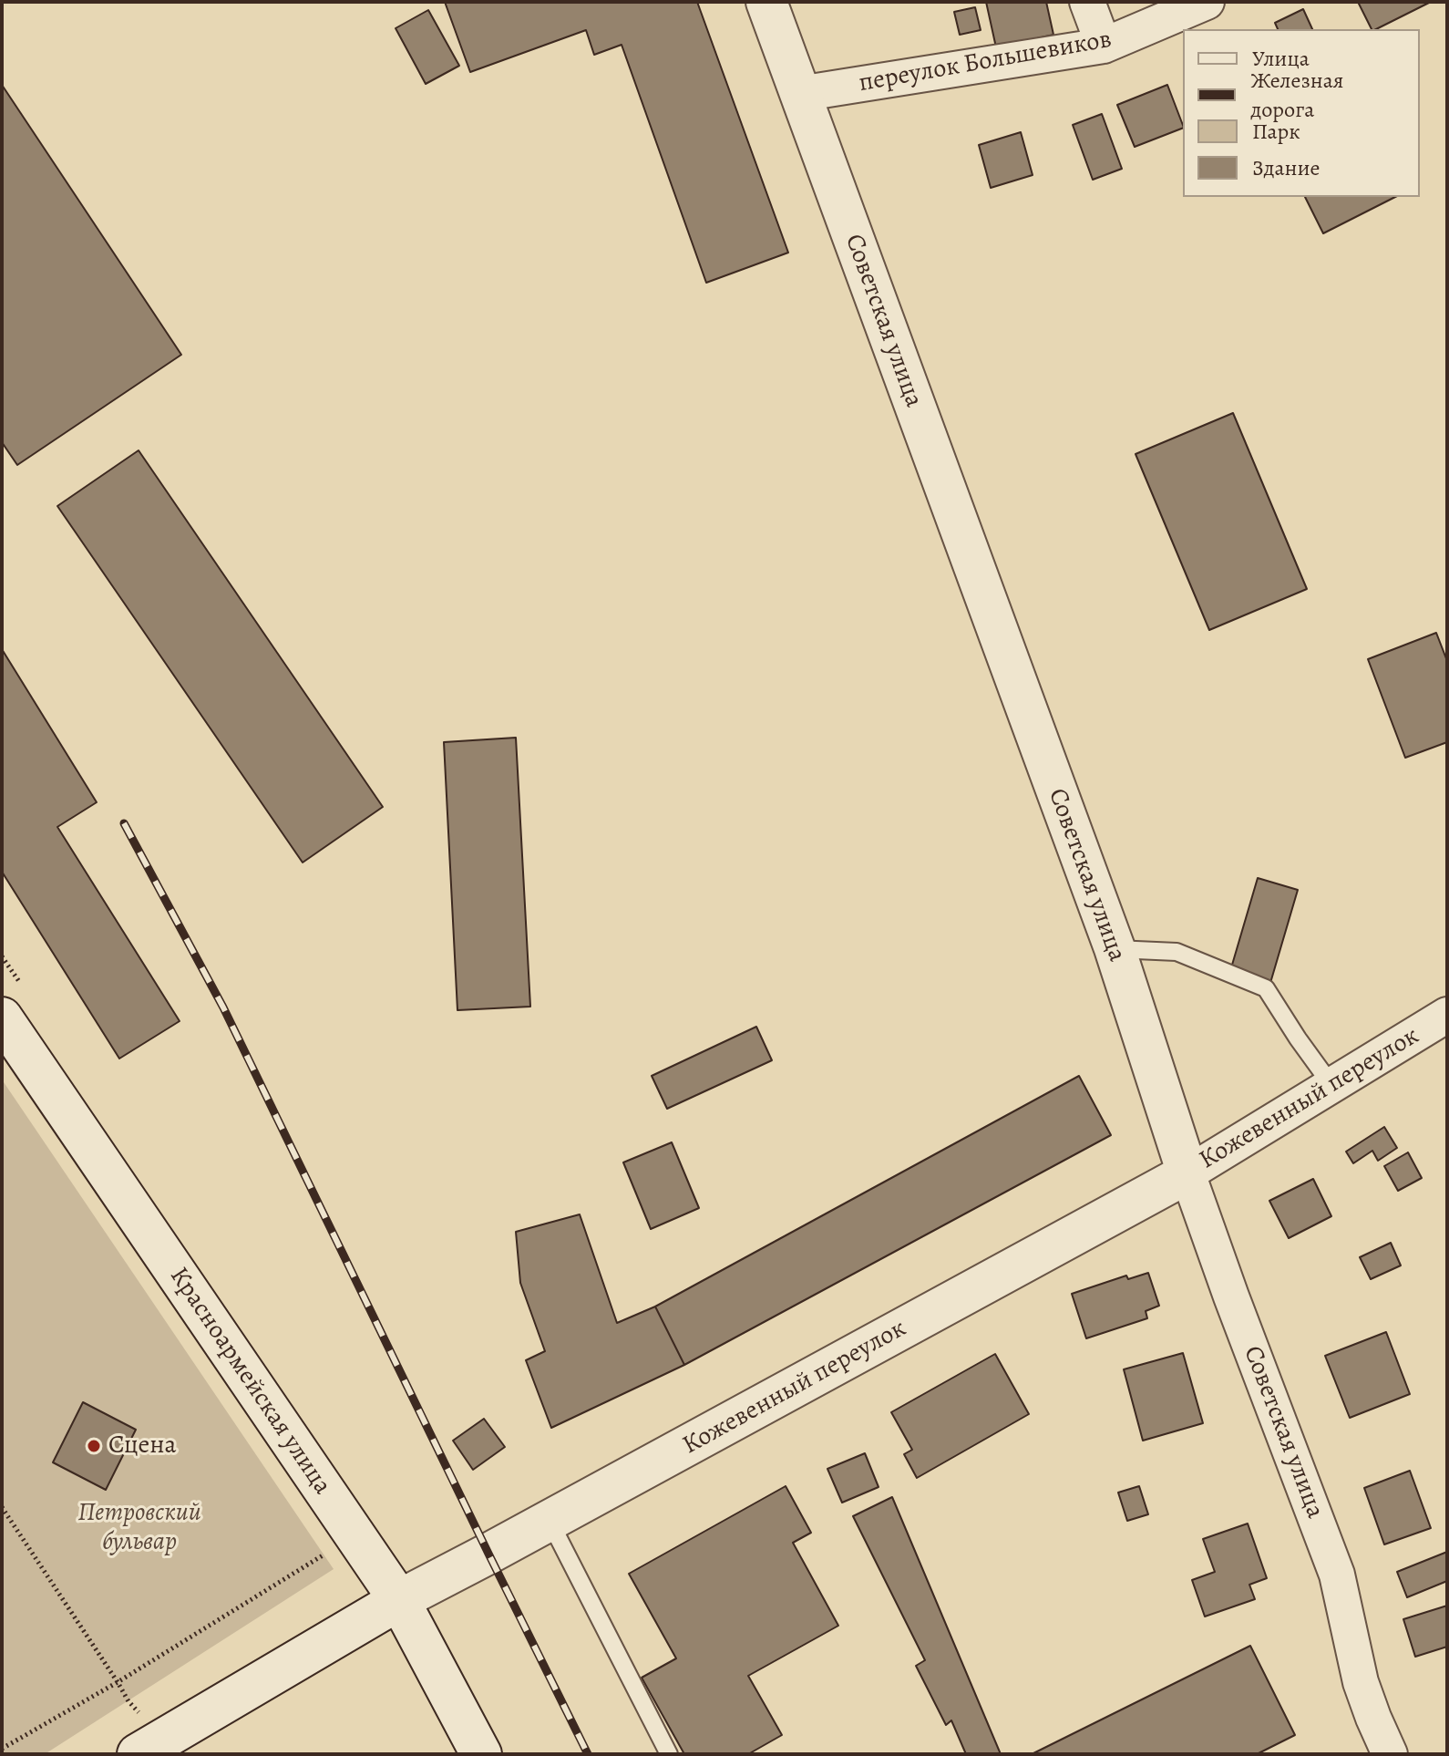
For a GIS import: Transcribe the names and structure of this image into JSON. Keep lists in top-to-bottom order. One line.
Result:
{"streets":{"street":["переулок Большевиков","Советская улица","Кожевенный переулок","Красноармейская улица"]},"crossings":[["переулок Большевиков","Советская улица"],["Советская улица","Кожевенный переулок"],["Кожевенный переулок","Красноармейская улица"]],"parks":["Петровский бульвар"],"places":["Сцена"],"legend":["Улица","Железная дорога","Парк","Здание"]}
